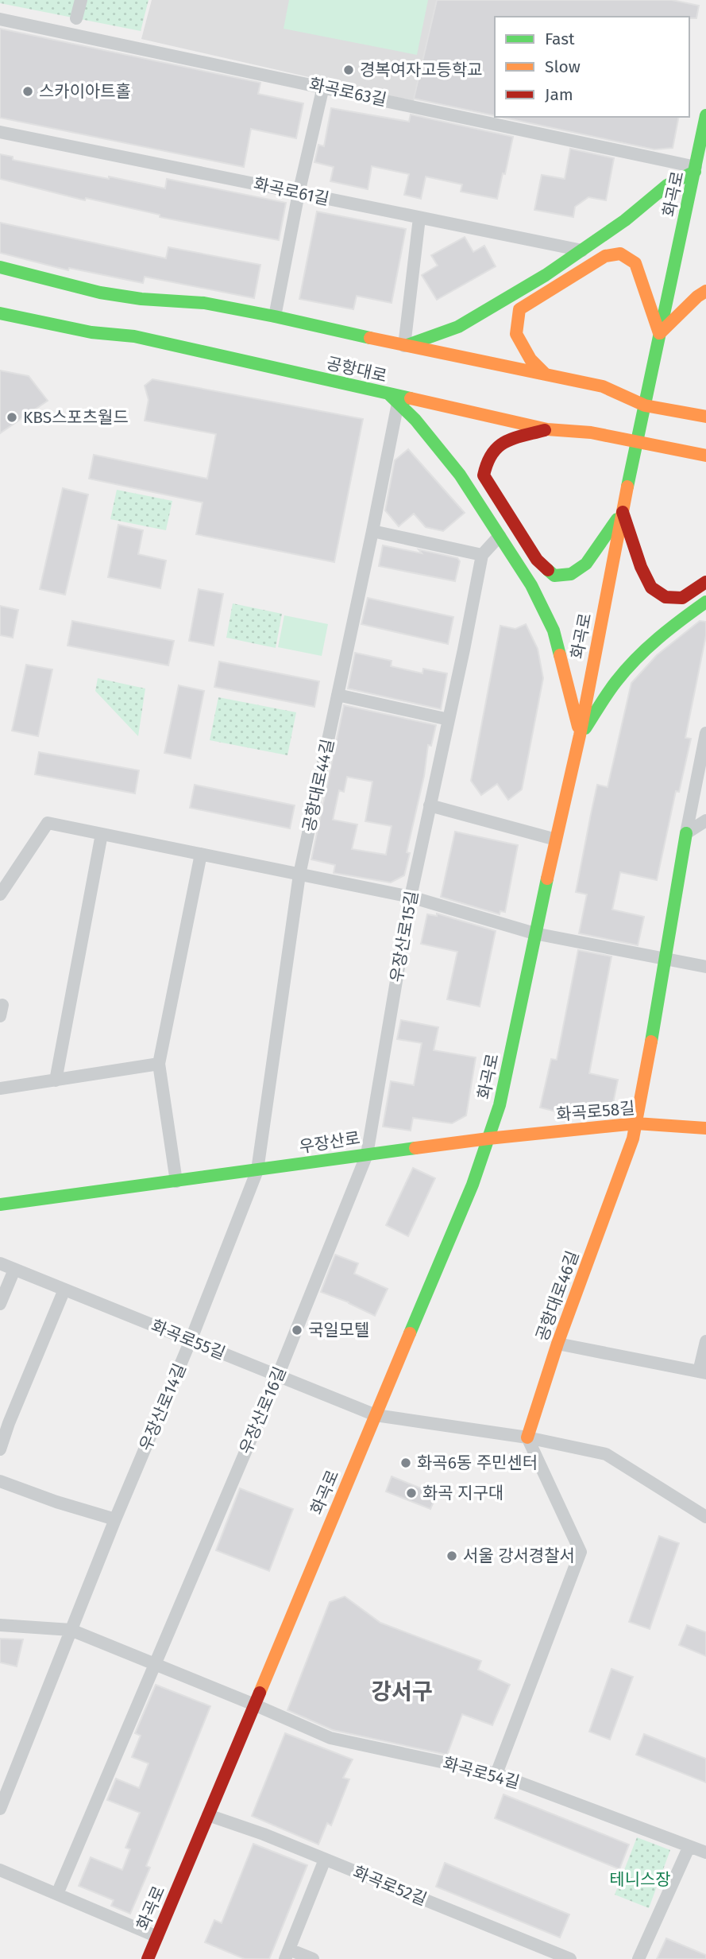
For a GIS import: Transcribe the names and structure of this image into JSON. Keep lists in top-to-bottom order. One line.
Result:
{"streets":{"main road":["화곡로","공항대로","화곡로58길","우장산로","공항대로46길"],"street":["화곡로63길","화곡로61길","공항대로44길","우장산로15길","화곡로55길","우장산로14길","우장산로16길","화곡로54길","화곡로52길"]},"crossings":[["화곡로63길","화곡로"],["화곡로","공항대로"],["화곡로","화곡로58길"],["화곡로","우장산로"],["화곡로","화곡로55길"],["화곡로","화곡로54길"],["화곡로","화곡로52길"],["공항대로","공항대로44길"],["공항대로44길","우장산로"],["공항대로44길","우장산로14길"],["우장산로15길","우장산로"],["우장산로15길","우장산로16길"],["화곡로58길","우장산로"],["화곡로58길","공항대로46길"],["우장산로","우장산로14길"],["우장산로","우장산로16길"],["공항대로46길","화곡로55길"],["화곡로55길","우장산로14길"],["화곡로55길","우장산로16길"],["우장산로14길","화곡로54길"],["우장산로16길","화곡로54길"]],"districts":["강서구"],"parks":["테니스장"],"places":["경복여자고등학교","스카이아트홀","KBS스포츠월드","국일모텔","화곡6동 주민센터","화곡 지구대","서울 강서경찰서"],"legend":["Fast","Slow","Jam"]}
